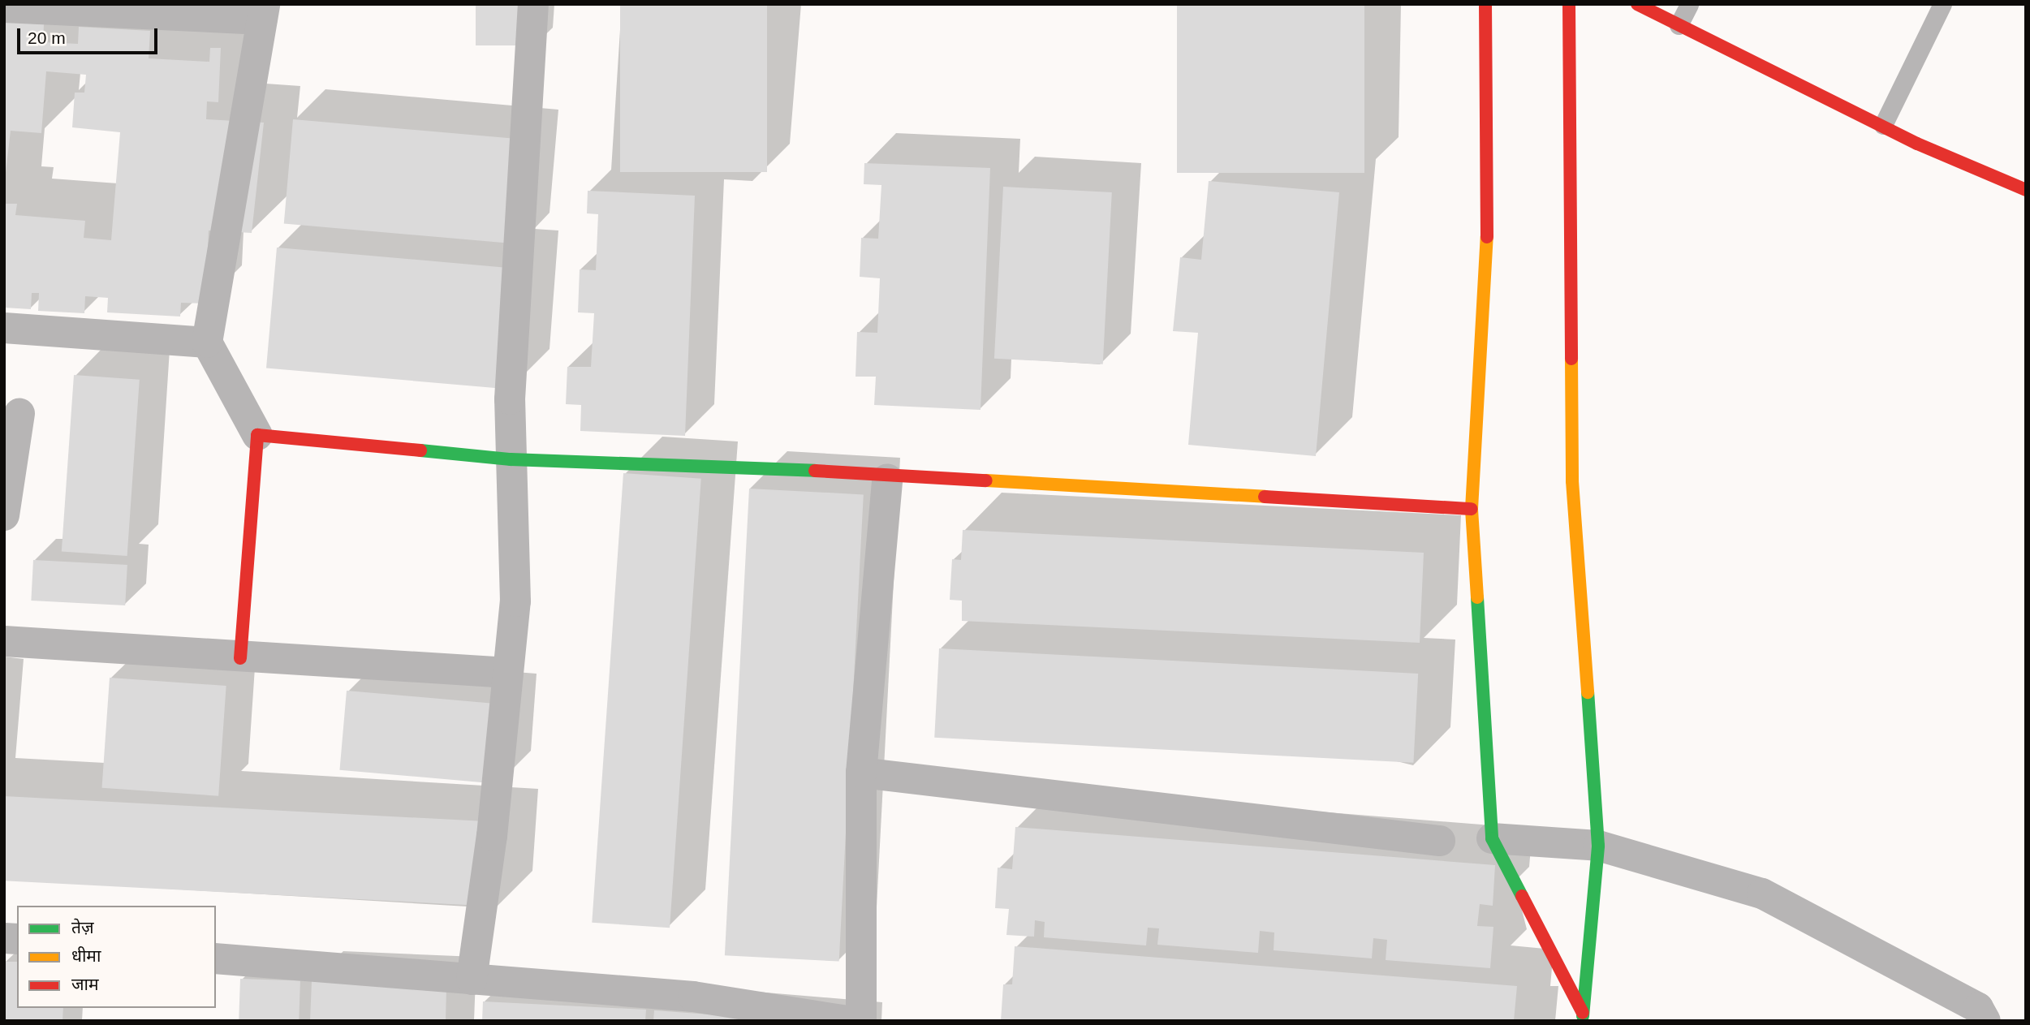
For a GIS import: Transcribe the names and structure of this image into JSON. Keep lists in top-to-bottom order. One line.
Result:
{"legend":["तेज़","धीमा","जाम"],"scale_bar":"20 m"}
